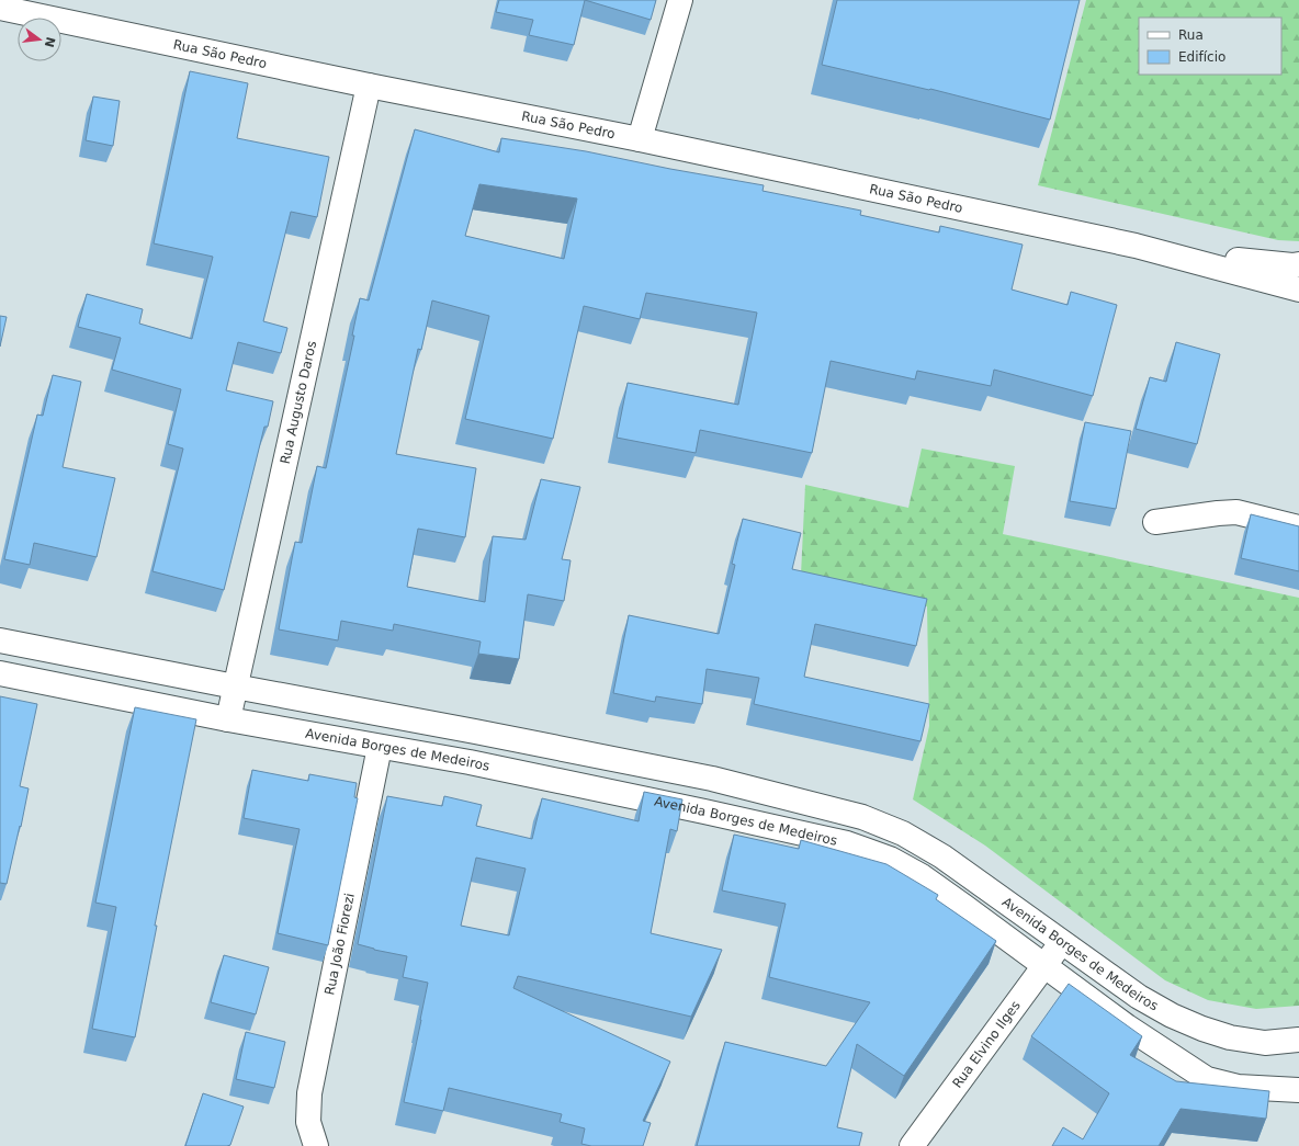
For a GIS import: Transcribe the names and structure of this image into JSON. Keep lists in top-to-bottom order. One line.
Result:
{"streets":{"main road":["Rua São Pedro","Rua Augusto Daros","Avenida Borges de Medeiros","Rua João Fiorezi","Rua Elvino Ilges"]},"crossings":[["Rua São Pedro","Rua Augusto Daros"],["Rua Augusto Daros","Avenida Borges de Medeiros"],["Avenida Borges de Medeiros","Rua João Fiorezi"],["Avenida Borges de Medeiros","Rua Elvino Ilges"]],"legend":["Rua","Edifício"],"north":"right"}
